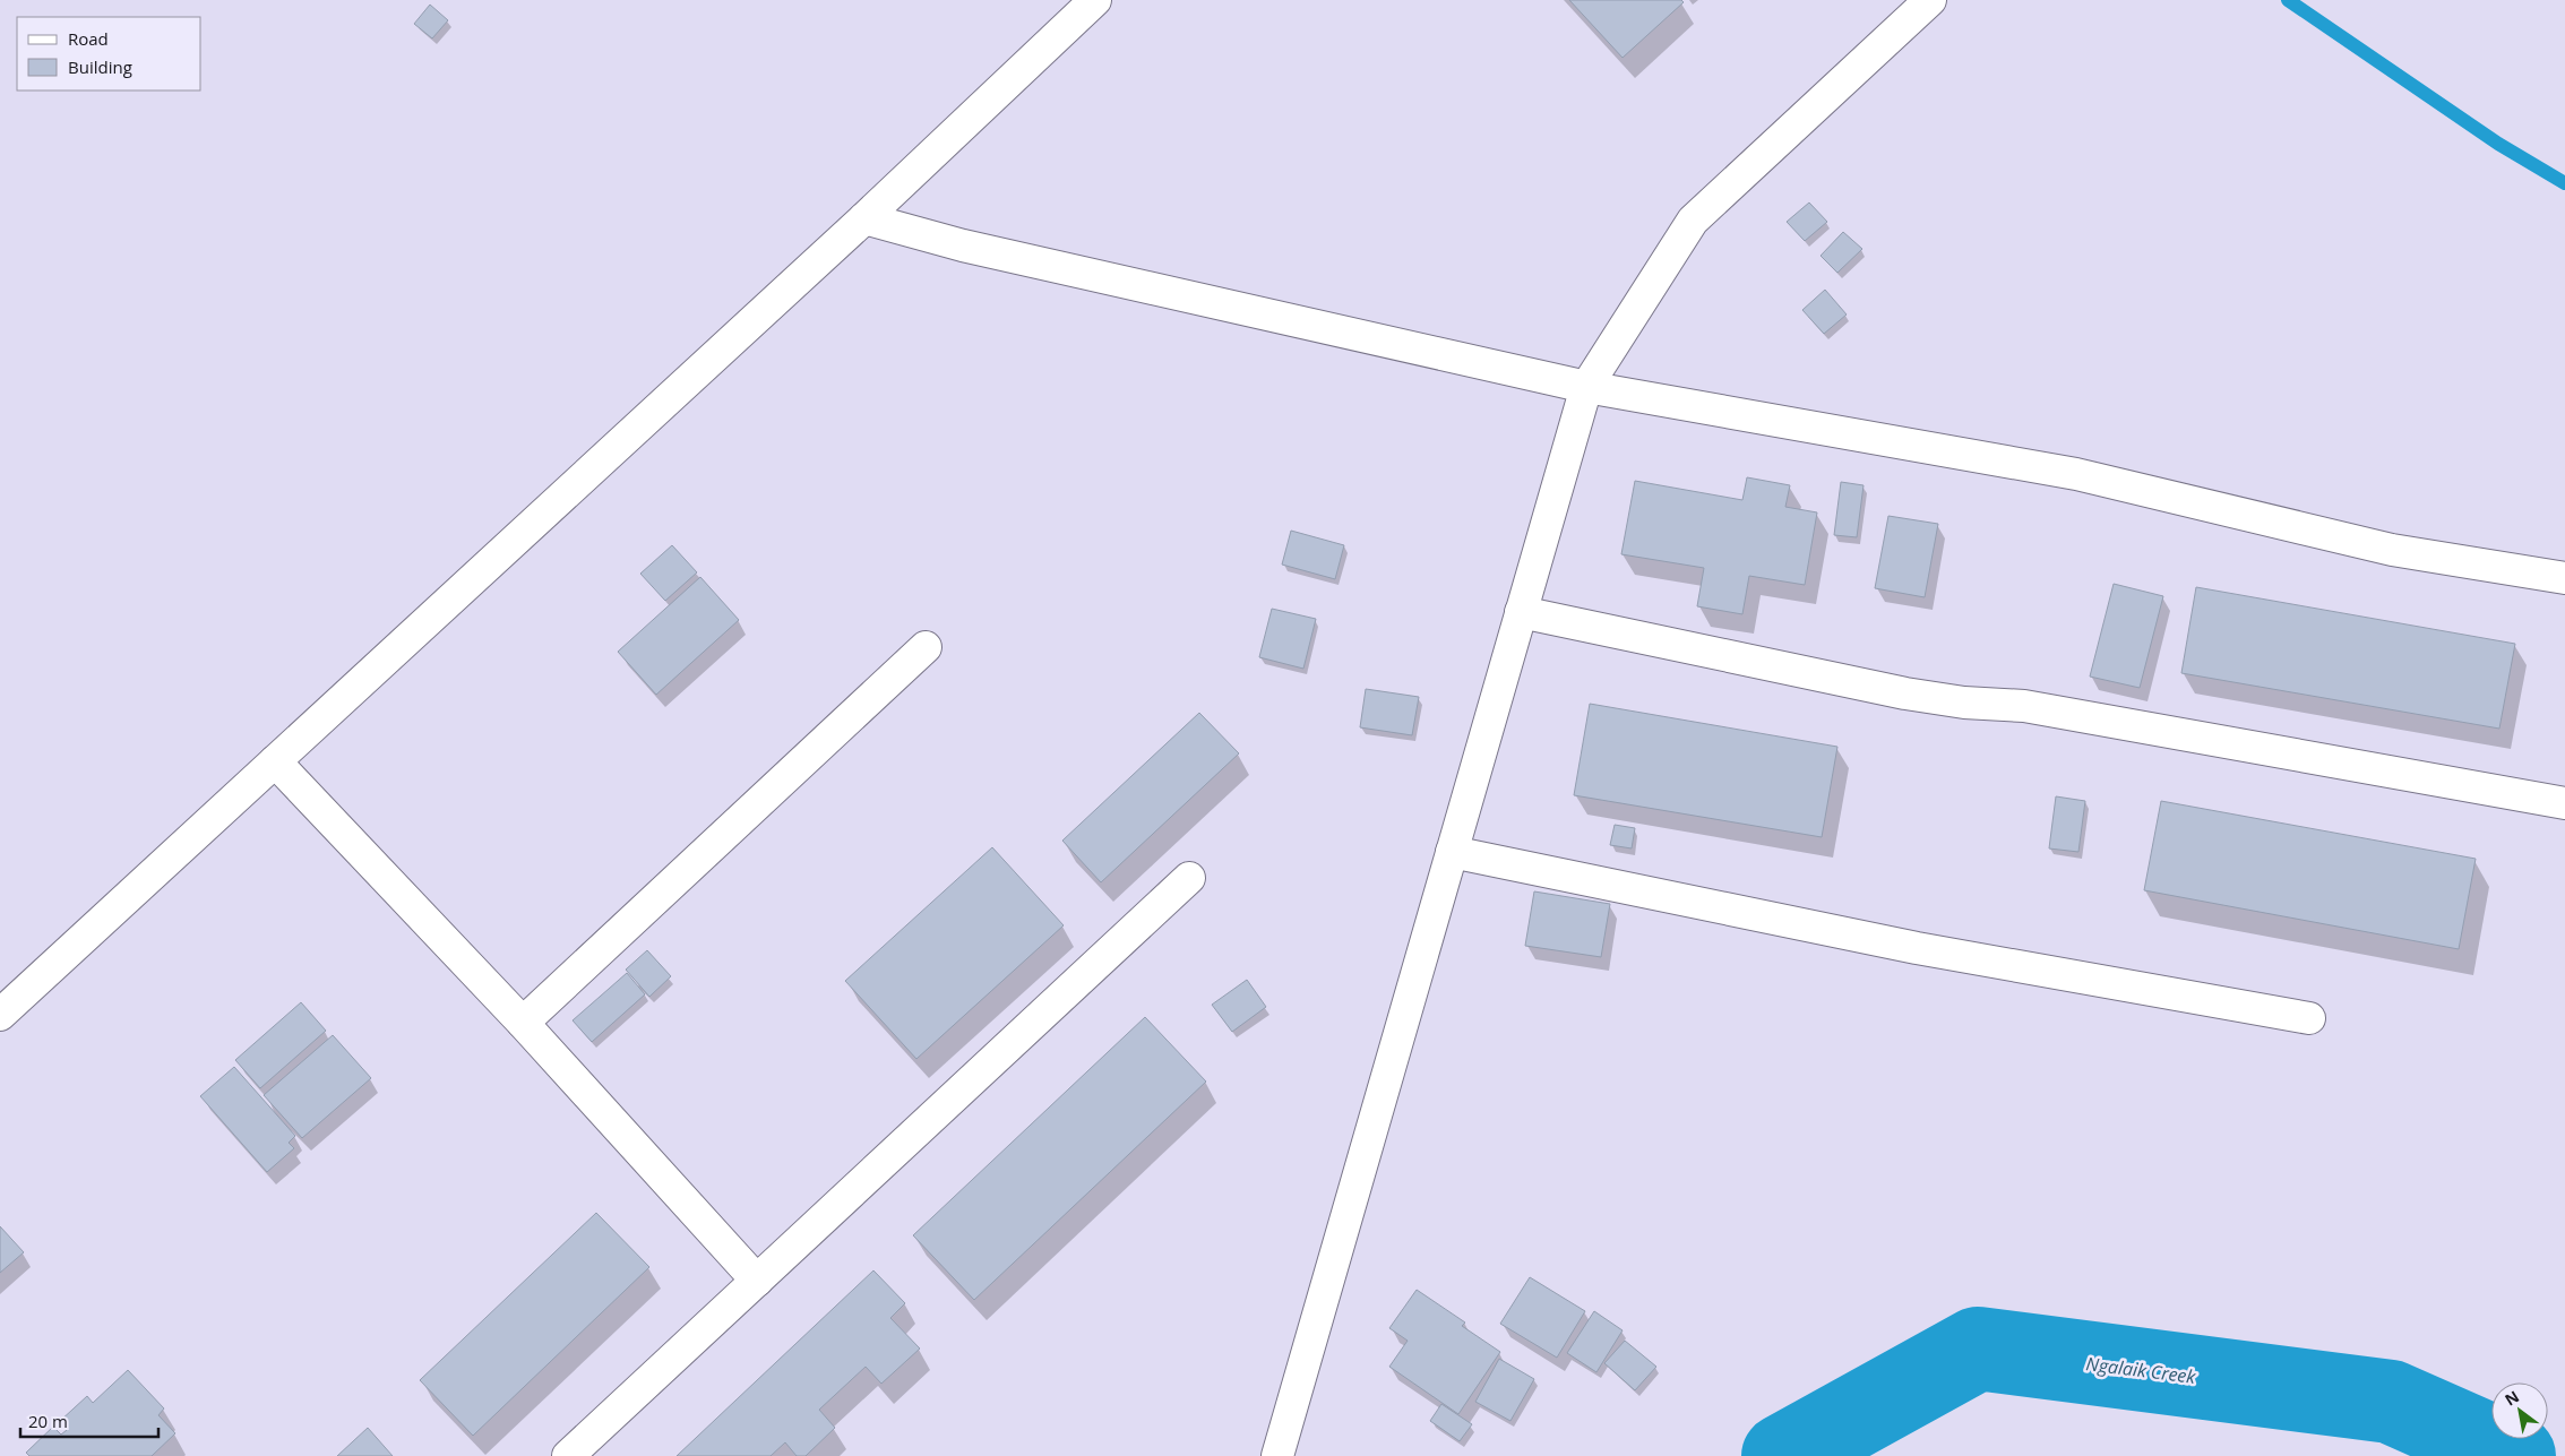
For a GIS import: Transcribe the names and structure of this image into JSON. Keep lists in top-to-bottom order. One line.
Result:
{"water":["Ngalaik Creek"],"legend":["Road","Building"],"scale_bar":"20 m","north":"top left"}
